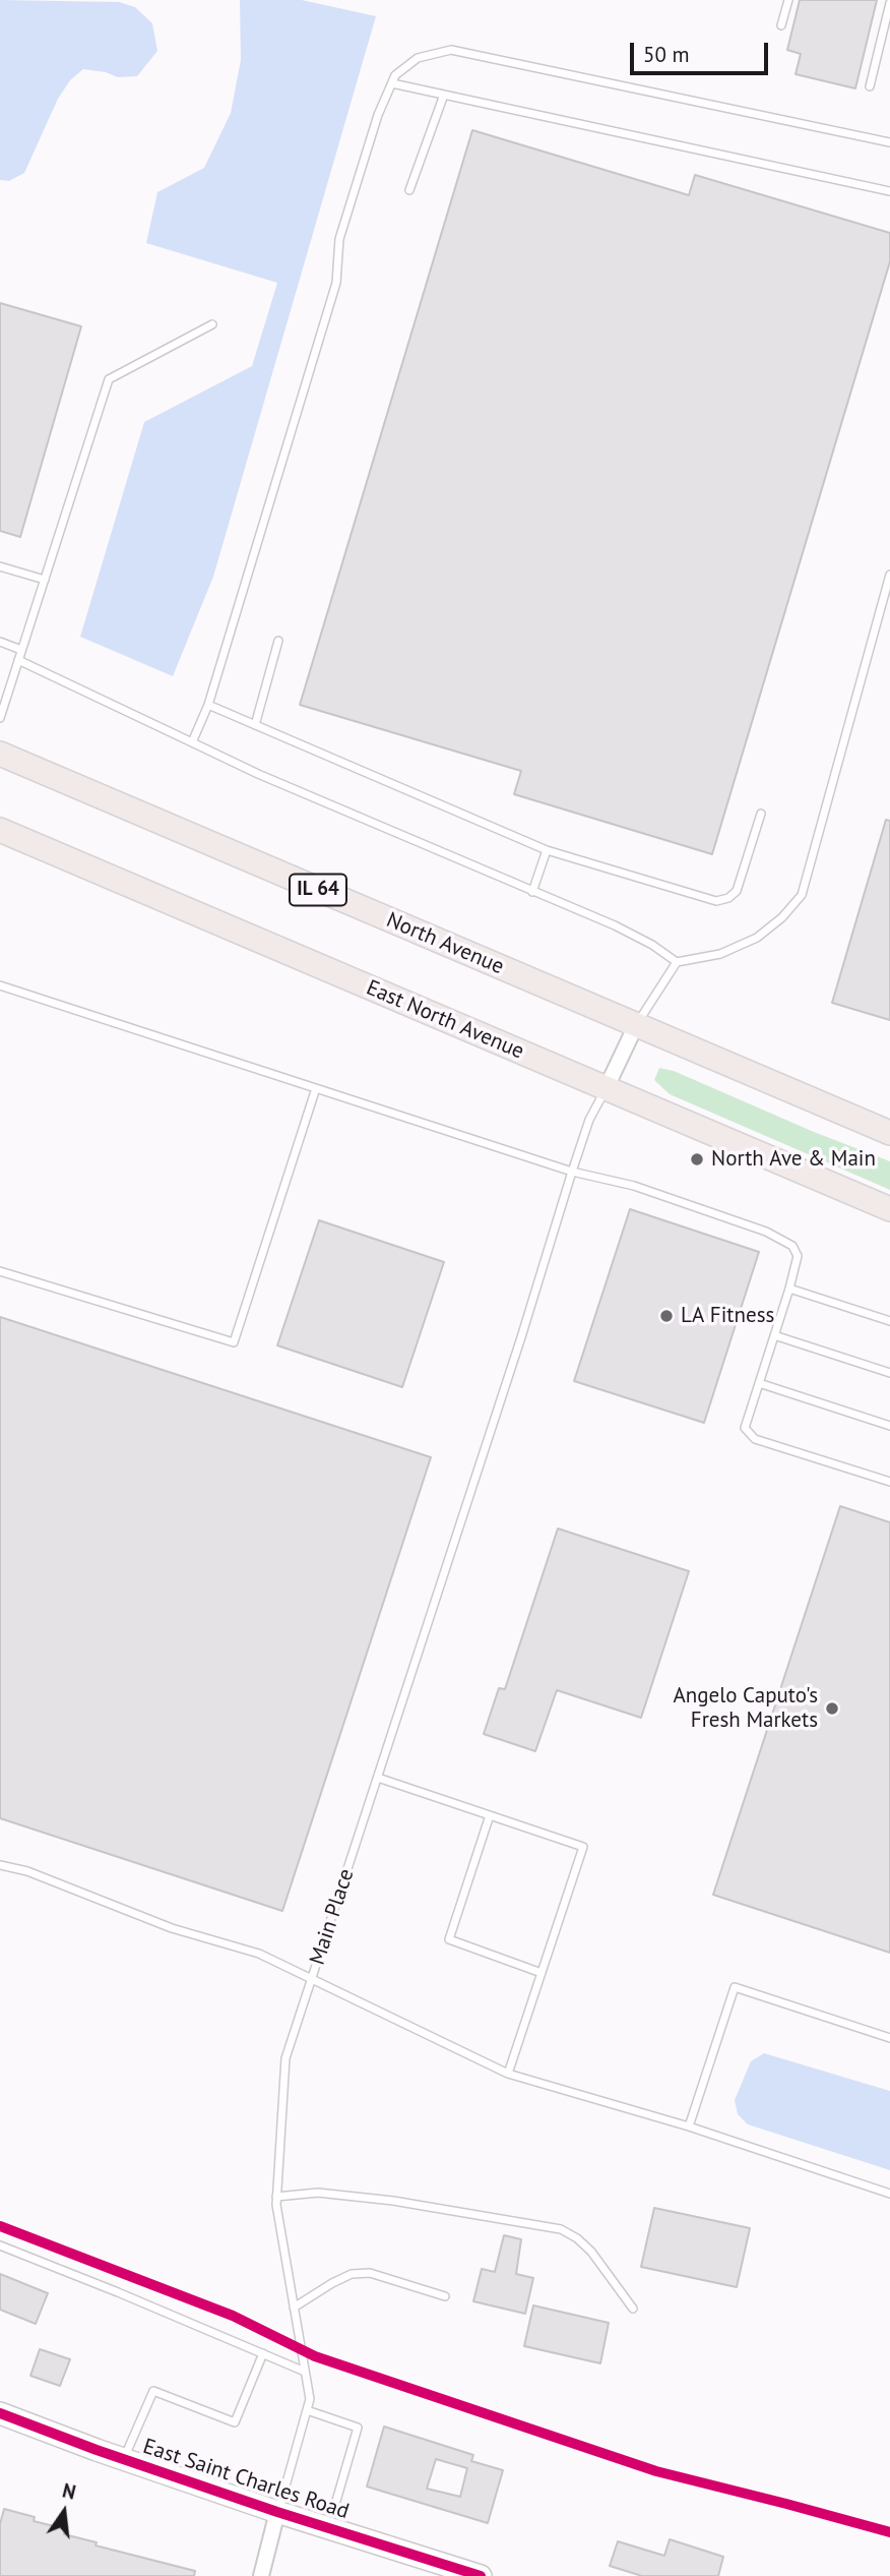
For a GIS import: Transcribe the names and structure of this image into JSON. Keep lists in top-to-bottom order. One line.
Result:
{"streets":{"main road":["IL 64","North Avenue","East North Avenue"],"street":["East Saint Charles Road"],"lane":["Main Place"]},"crossings":[["East North Avenue","Main Place"],["Main Place","East Saint Charles Road"]],"places":["North Ave & Main","LA Fitness","Angelo Caputo's Fresh Markets"],"scale_bar":"50 m","north":"top"}
